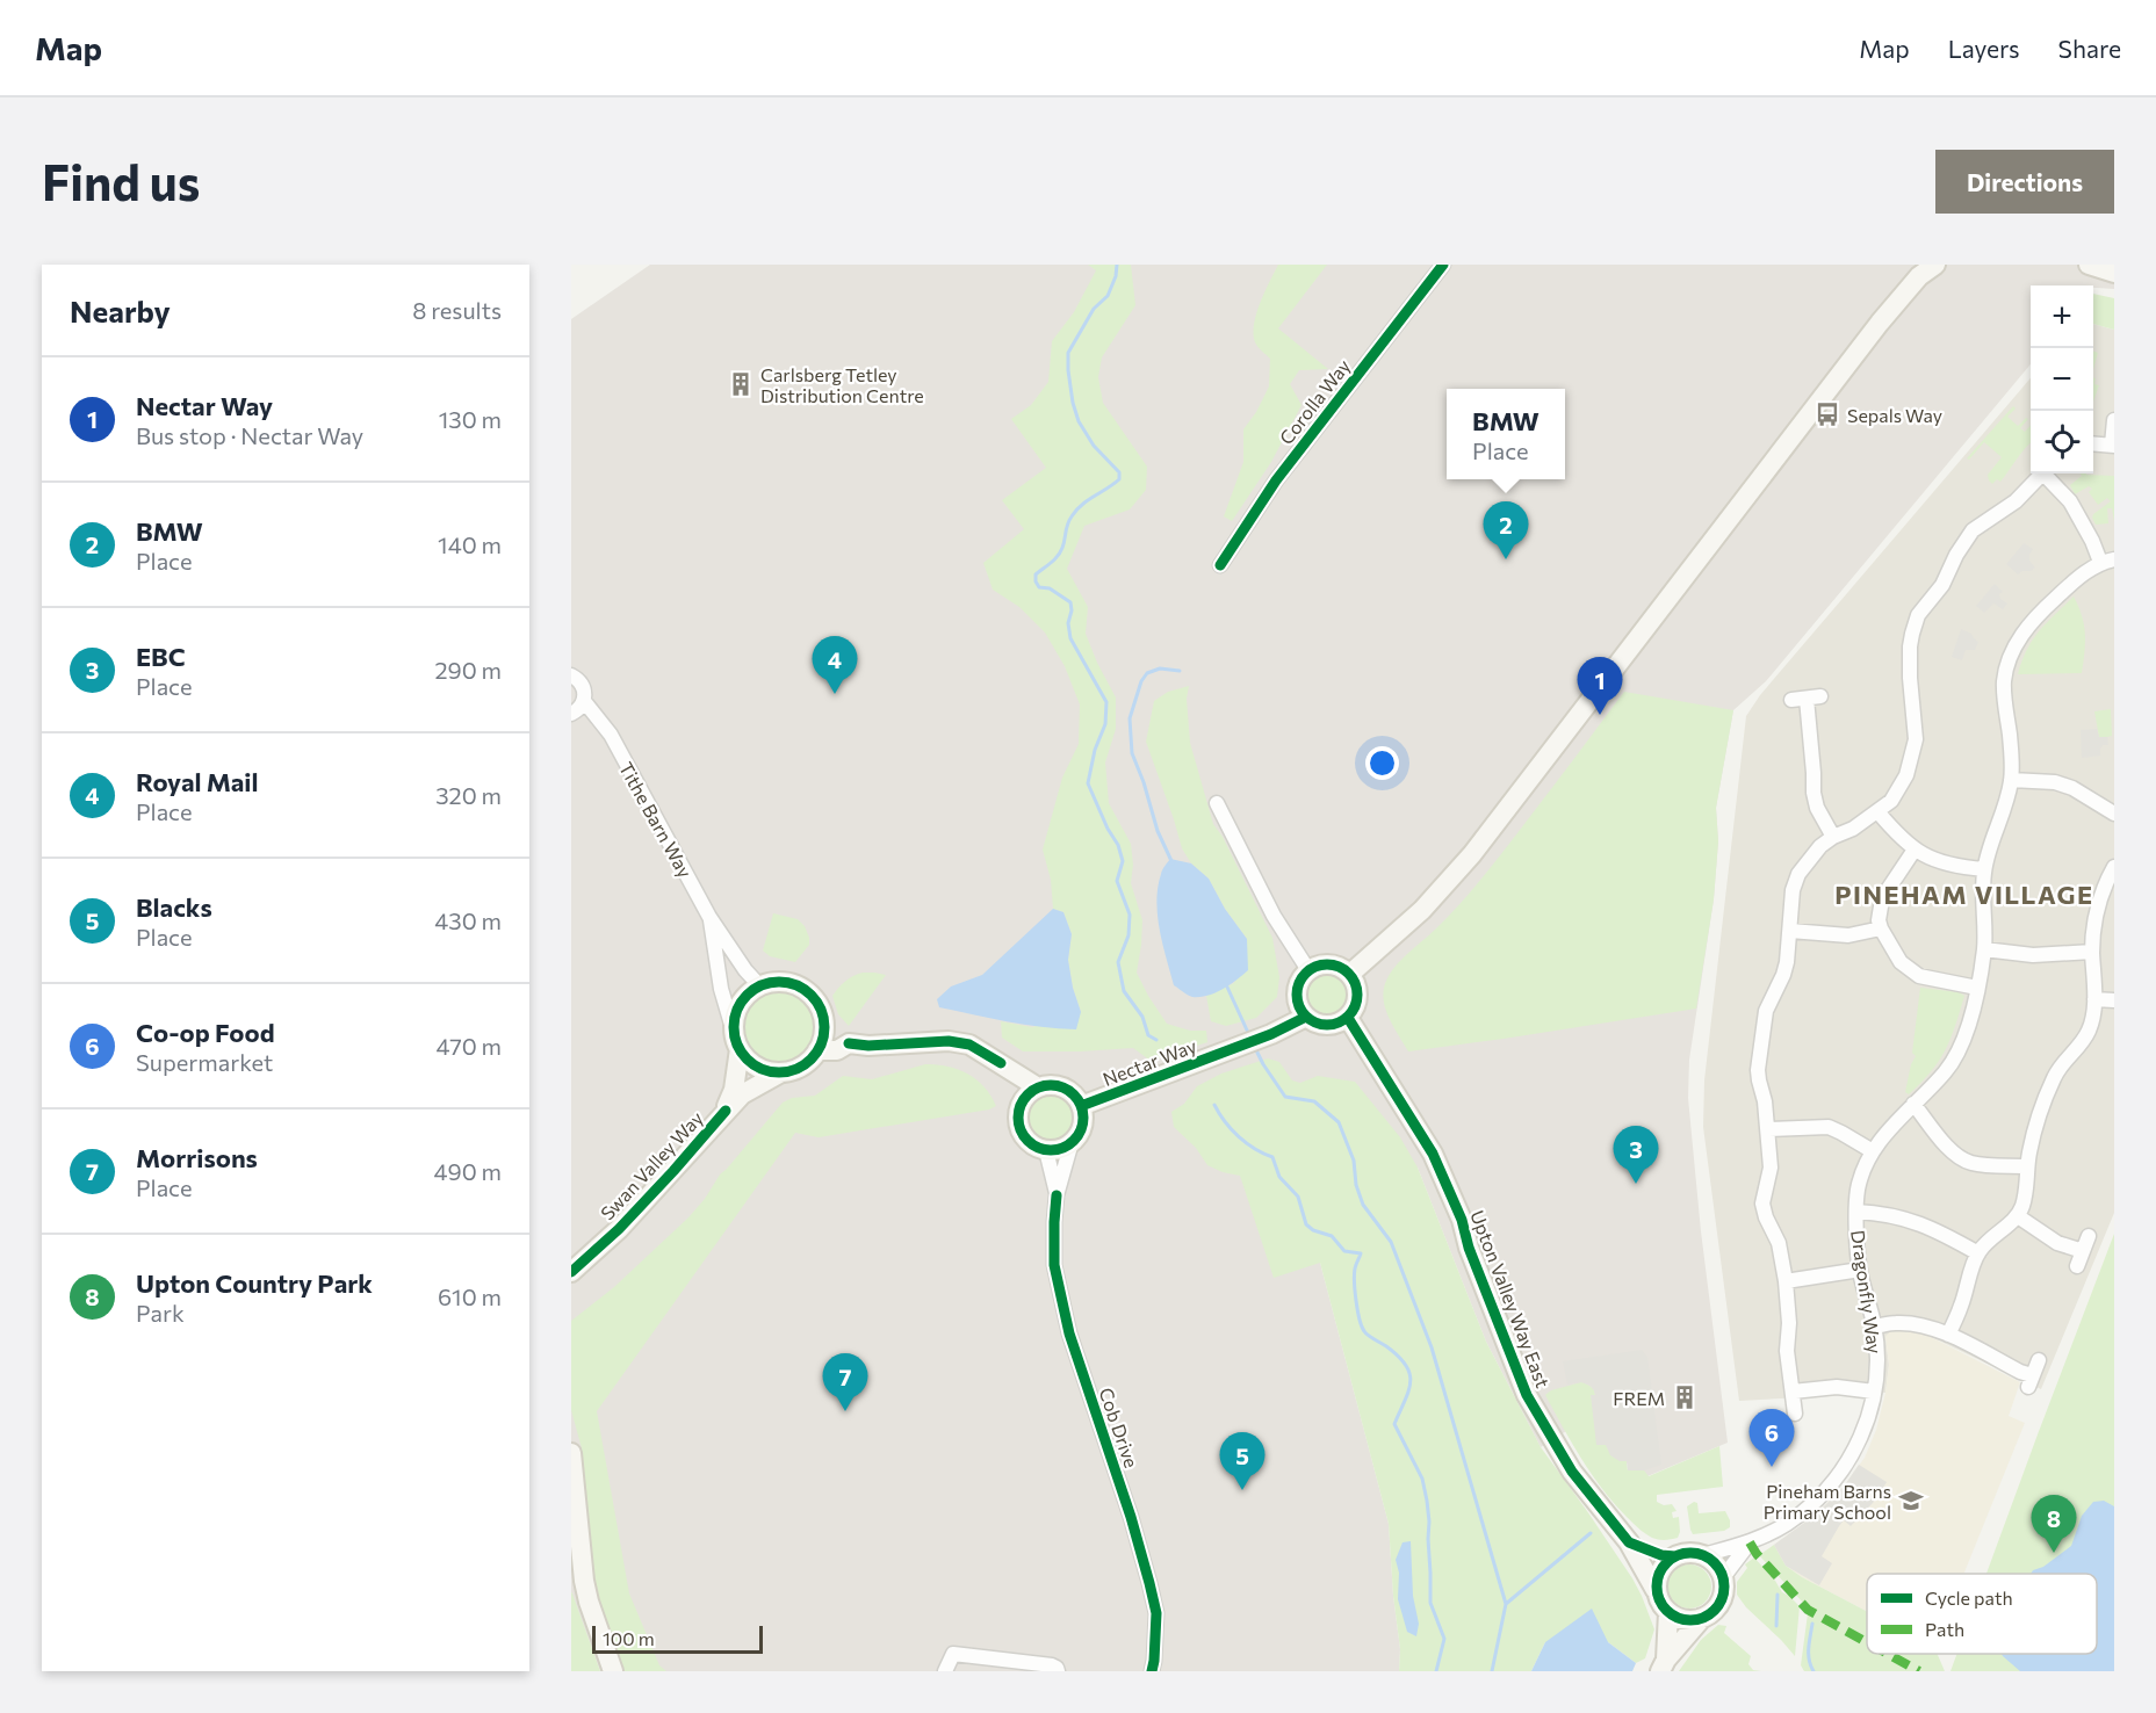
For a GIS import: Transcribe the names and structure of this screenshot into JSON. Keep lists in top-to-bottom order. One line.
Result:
{"streets":{"street":["Corolla Way","Tithe Barn Way","Nectar Way","Swan Valley Way","Dragonfly Way","Upton Valley Way East","Cob Drive"]},"crossings":[["Tithe Barn Way","Swan Valley Way"],["Nectar Way","Upton Valley Way East"],["Nectar Way","Cob Drive"],["Dragonfly Way","Upton Valley Way East"]],"districts":["PINEHAM VILLAGE"],"places":{"building":["Carlsberg Tetley Distribution Centre","FREM"],"bus stop":["Sepals Way"],"school or university":["Pineham Barns Primary School"]},"legend":["Cycle path","Path"],"scale_bar":"100 m","page":{"header":"Map","nav":["Map","Layers","Share"],"buttons":"Directions","title":"Find us","heading":["Nearby","8 results"],"map_buttons":["+","−"],"list":[{"mark":"1","name":"Nectar Way","note":"Bus stop · Nectar Way","value":"130 m"},{"mark":"2","name":"BMW","note":"Place","value":"140 m"},{"mark":"3","name":"EBC","note":"Place","value":"290 m"},{"mark":"4","name":"Royal Mail","note":"Place","value":"320 m"},{"mark":"5","name":"Blacks","note":"Place","value":"430 m"},{"mark":"6","name":"Co-op Food","note":"Supermarket","value":"470 m"},{"mark":"7","name":"Morrisons","note":"Place","value":"490 m"},{"mark":"8","name":"Upton Country Park","note":"Park","value":"610 m"}],"popup":["BMW","Place"],"pins":["2","4","1","3","7","6","5","8"],"scale":"100 m"}}
